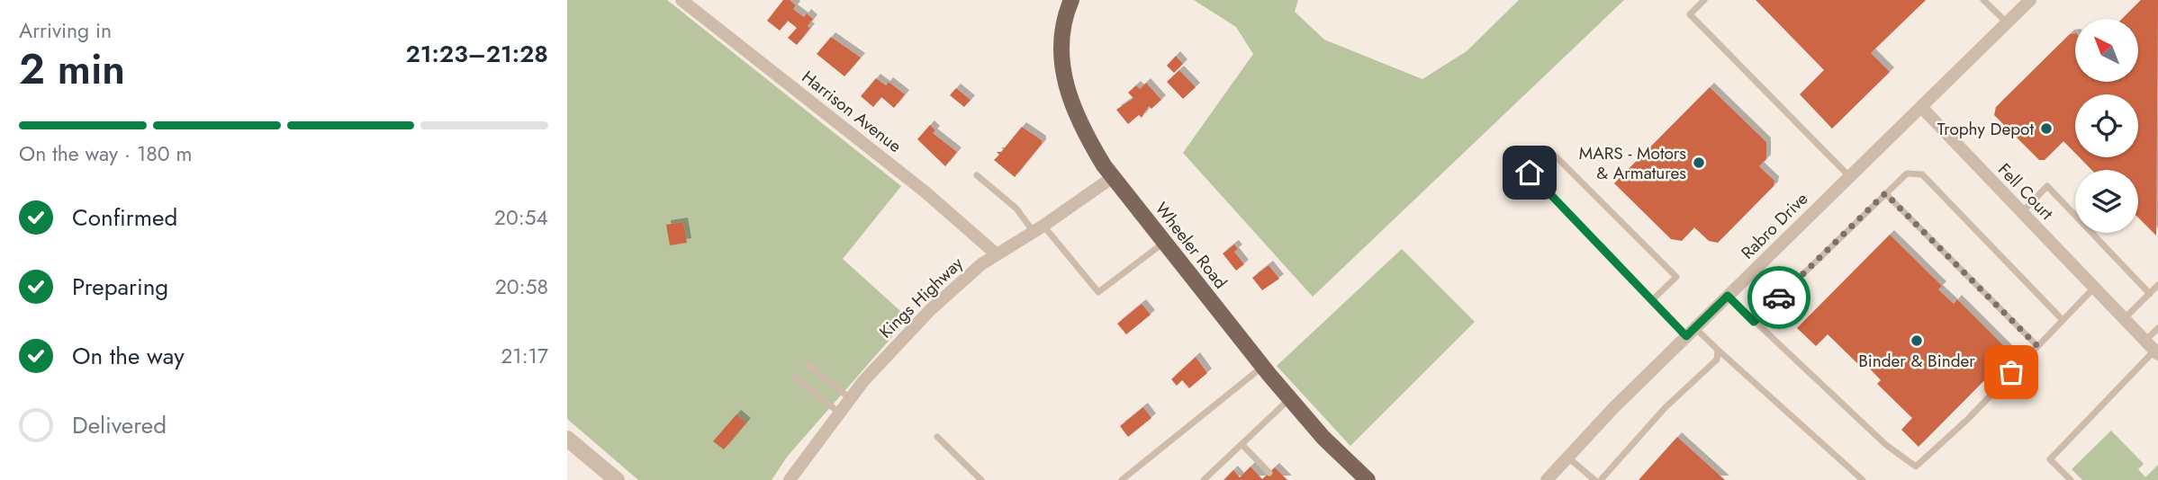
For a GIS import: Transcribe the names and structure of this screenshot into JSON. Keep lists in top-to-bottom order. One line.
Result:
{"streets":{"main road":["Wheeler Road"],"street":["Harrison Avenue","Fell Court","Rabro Drive","Kings Highway"]},"crossings":[["Harrison Avenue","Kings Highway"],["Fell Court","Rabro Drive"],["Wheeler Road","Kings Highway"]],"places":["Trophy Depot","MARS - Motors & Armatures","Binder & Binder"],"north":"top left","page":{"heading":["2 min","Arriving in","21:23–21:28"],"bar":"On the way · 180 m","list":[["Confirmed","20:54"],["Preparing","20:58"],["On the way","21:17"],"Delivered"]}}
